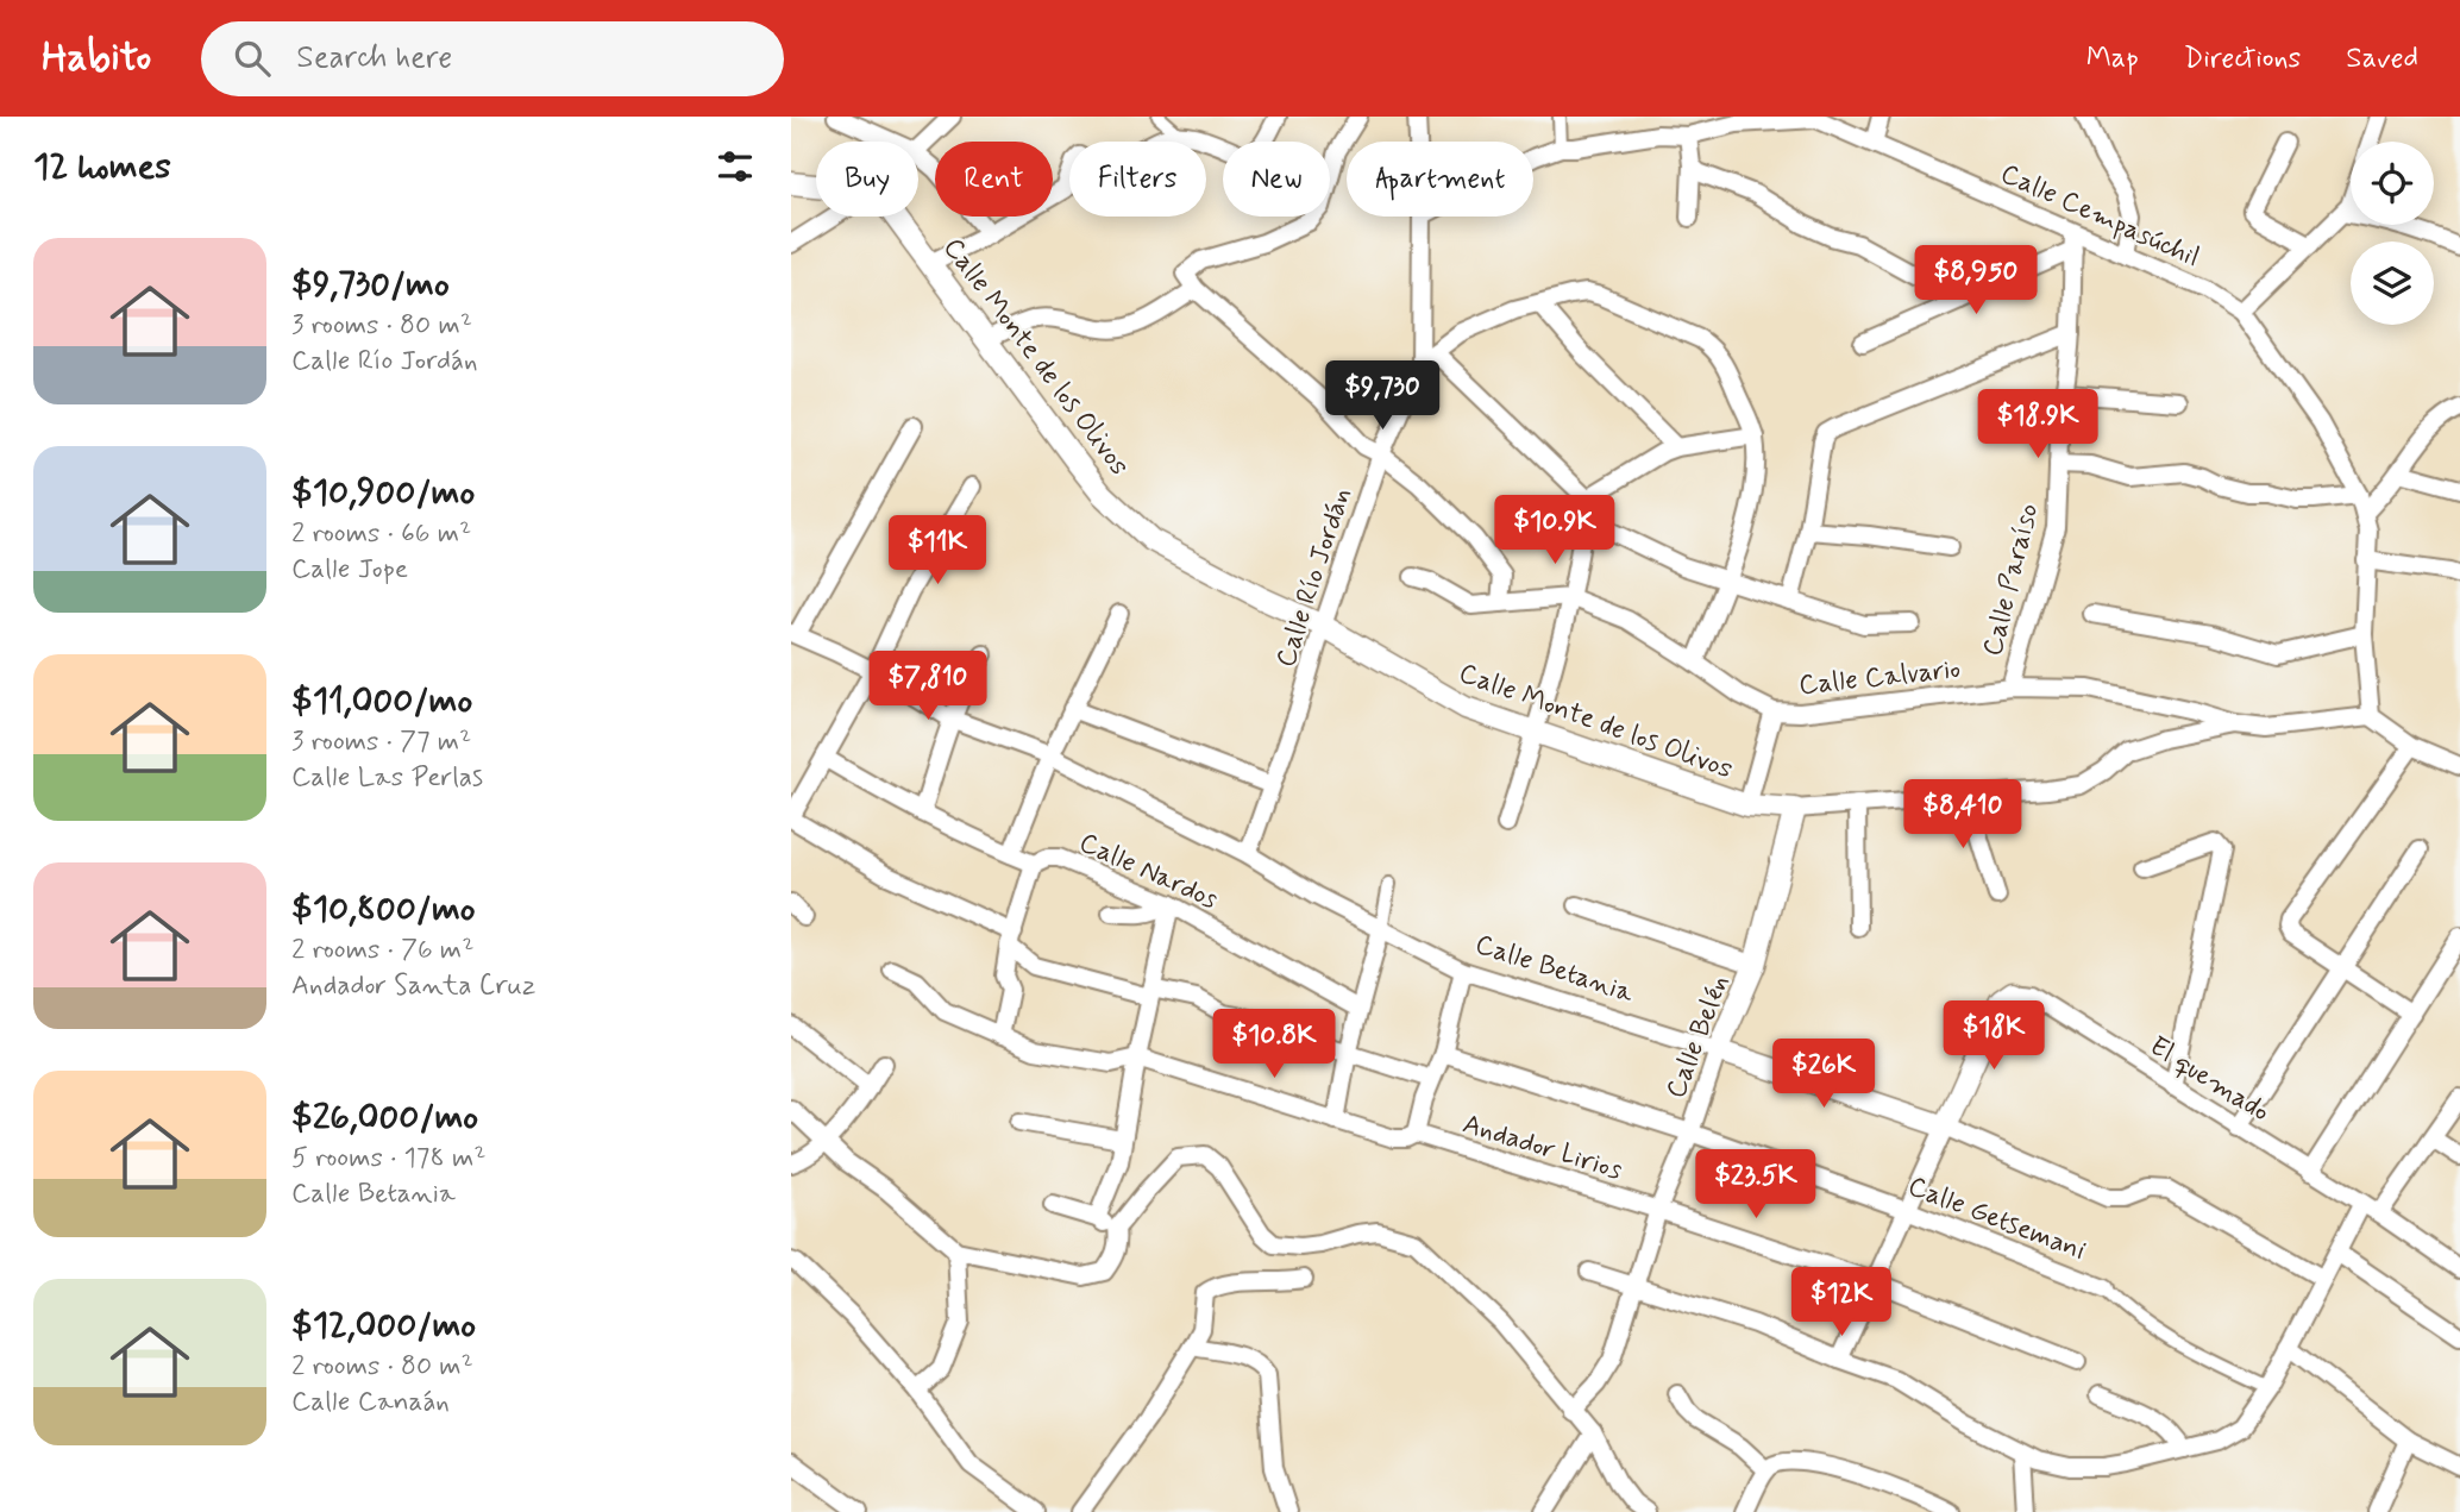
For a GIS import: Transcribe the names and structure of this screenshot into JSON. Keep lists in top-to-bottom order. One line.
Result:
{"streets":{"street":["Calle Cempasúchil","Calle Monte de los Olivos","Calle Río Jordán","Calle Paraíso","Calle Calvario","Calle Nardos","Calle Betania","Calle Belén","El quemado","Andador Lirios","Calle Getsemani"]},"crossings":[["Calle Cempasúchil","Calle Monte de los Olivos"],["Calle Cempasúchil","Calle Paraíso"],["Calle Monte de los Olivos","Calle Río Jordán"],["Calle Monte de los Olivos","Calle Calvario"],["Calle Monte de los Olivos","Calle Belén"],["Calle Río Jordán","Calle Betania"],["Calle Paraíso","Calle Calvario"],["Calle Betania","Calle Belén"],["Calle Belén","Andador Lirios"],["Calle Belén","Calle Getsemani"]],"page":{"header":"Habito","search":"Search here","nav":["Map","Directions","Saved"],"heading":"12 homes","chip":["Buy","Rent","Filters","New","Apartment"],"list":[{"name":"$9,730/mo","note":"3 rooms · 80 m² · Calle Río Jordán"},{"name":"$10,900/mo","note":"2 rooms · 66 m² · Calle Jope"},{"name":"$11,000/mo","note":"3 rooms · 77 m² · Calle Las Perlas"},{"name":"$10,800/mo","note":"2 rooms · 76 m² · Andador Santa Cruz"},{"name":"$26,000/mo","note":"5 rooms · 178 m² · Calle Betania"},{"name":"$12,000/mo","note":"2 rooms · 80 m² · Calle Canaán"}],"price":["$8,950","$9,730","$18.9K","$10.9K","$11K","$7,810","$8,410","$18K","$10.8K","$26K","$23.5K","$12K"]}}
